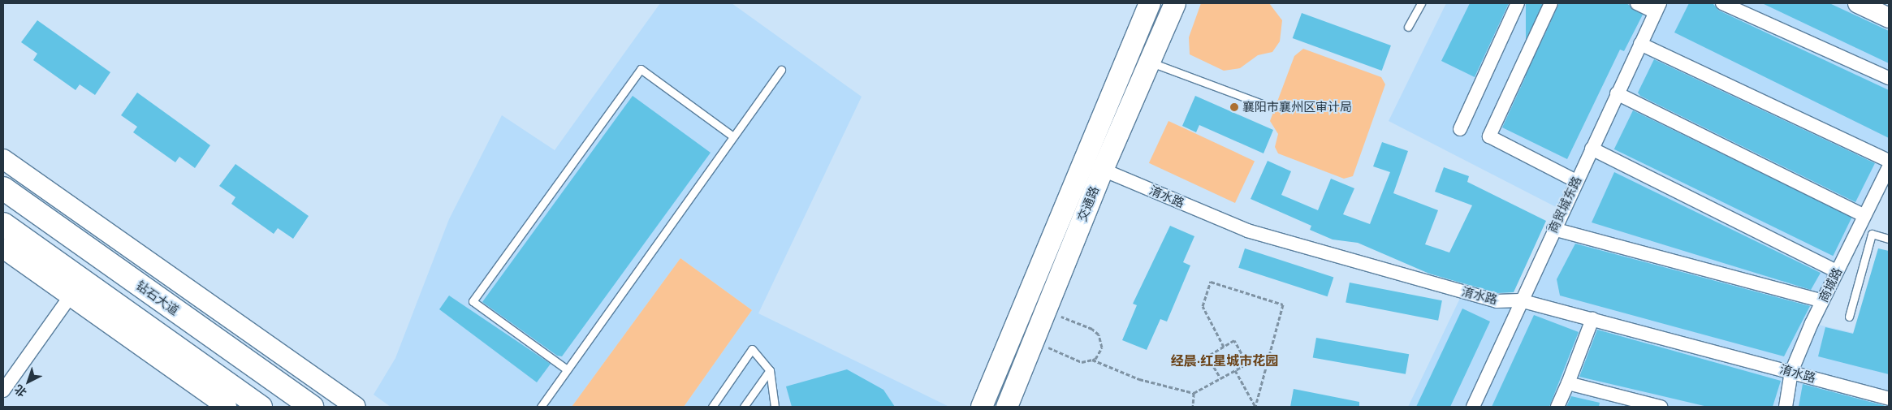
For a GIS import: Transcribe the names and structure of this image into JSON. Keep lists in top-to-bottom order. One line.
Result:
{"streets":{"highway":["钻石大道"],"main road":["交通路"],"street":["淯水路","商贸城东路","商城路"]},"crossings":[["淯水路","交通路"],["淯水路","商贸城东路"],["淯水路","商城路"]],"districts":["经晨·红星城市花园"],"places":["襄阳市襄州区审计局"],"north":"bottom left"}
